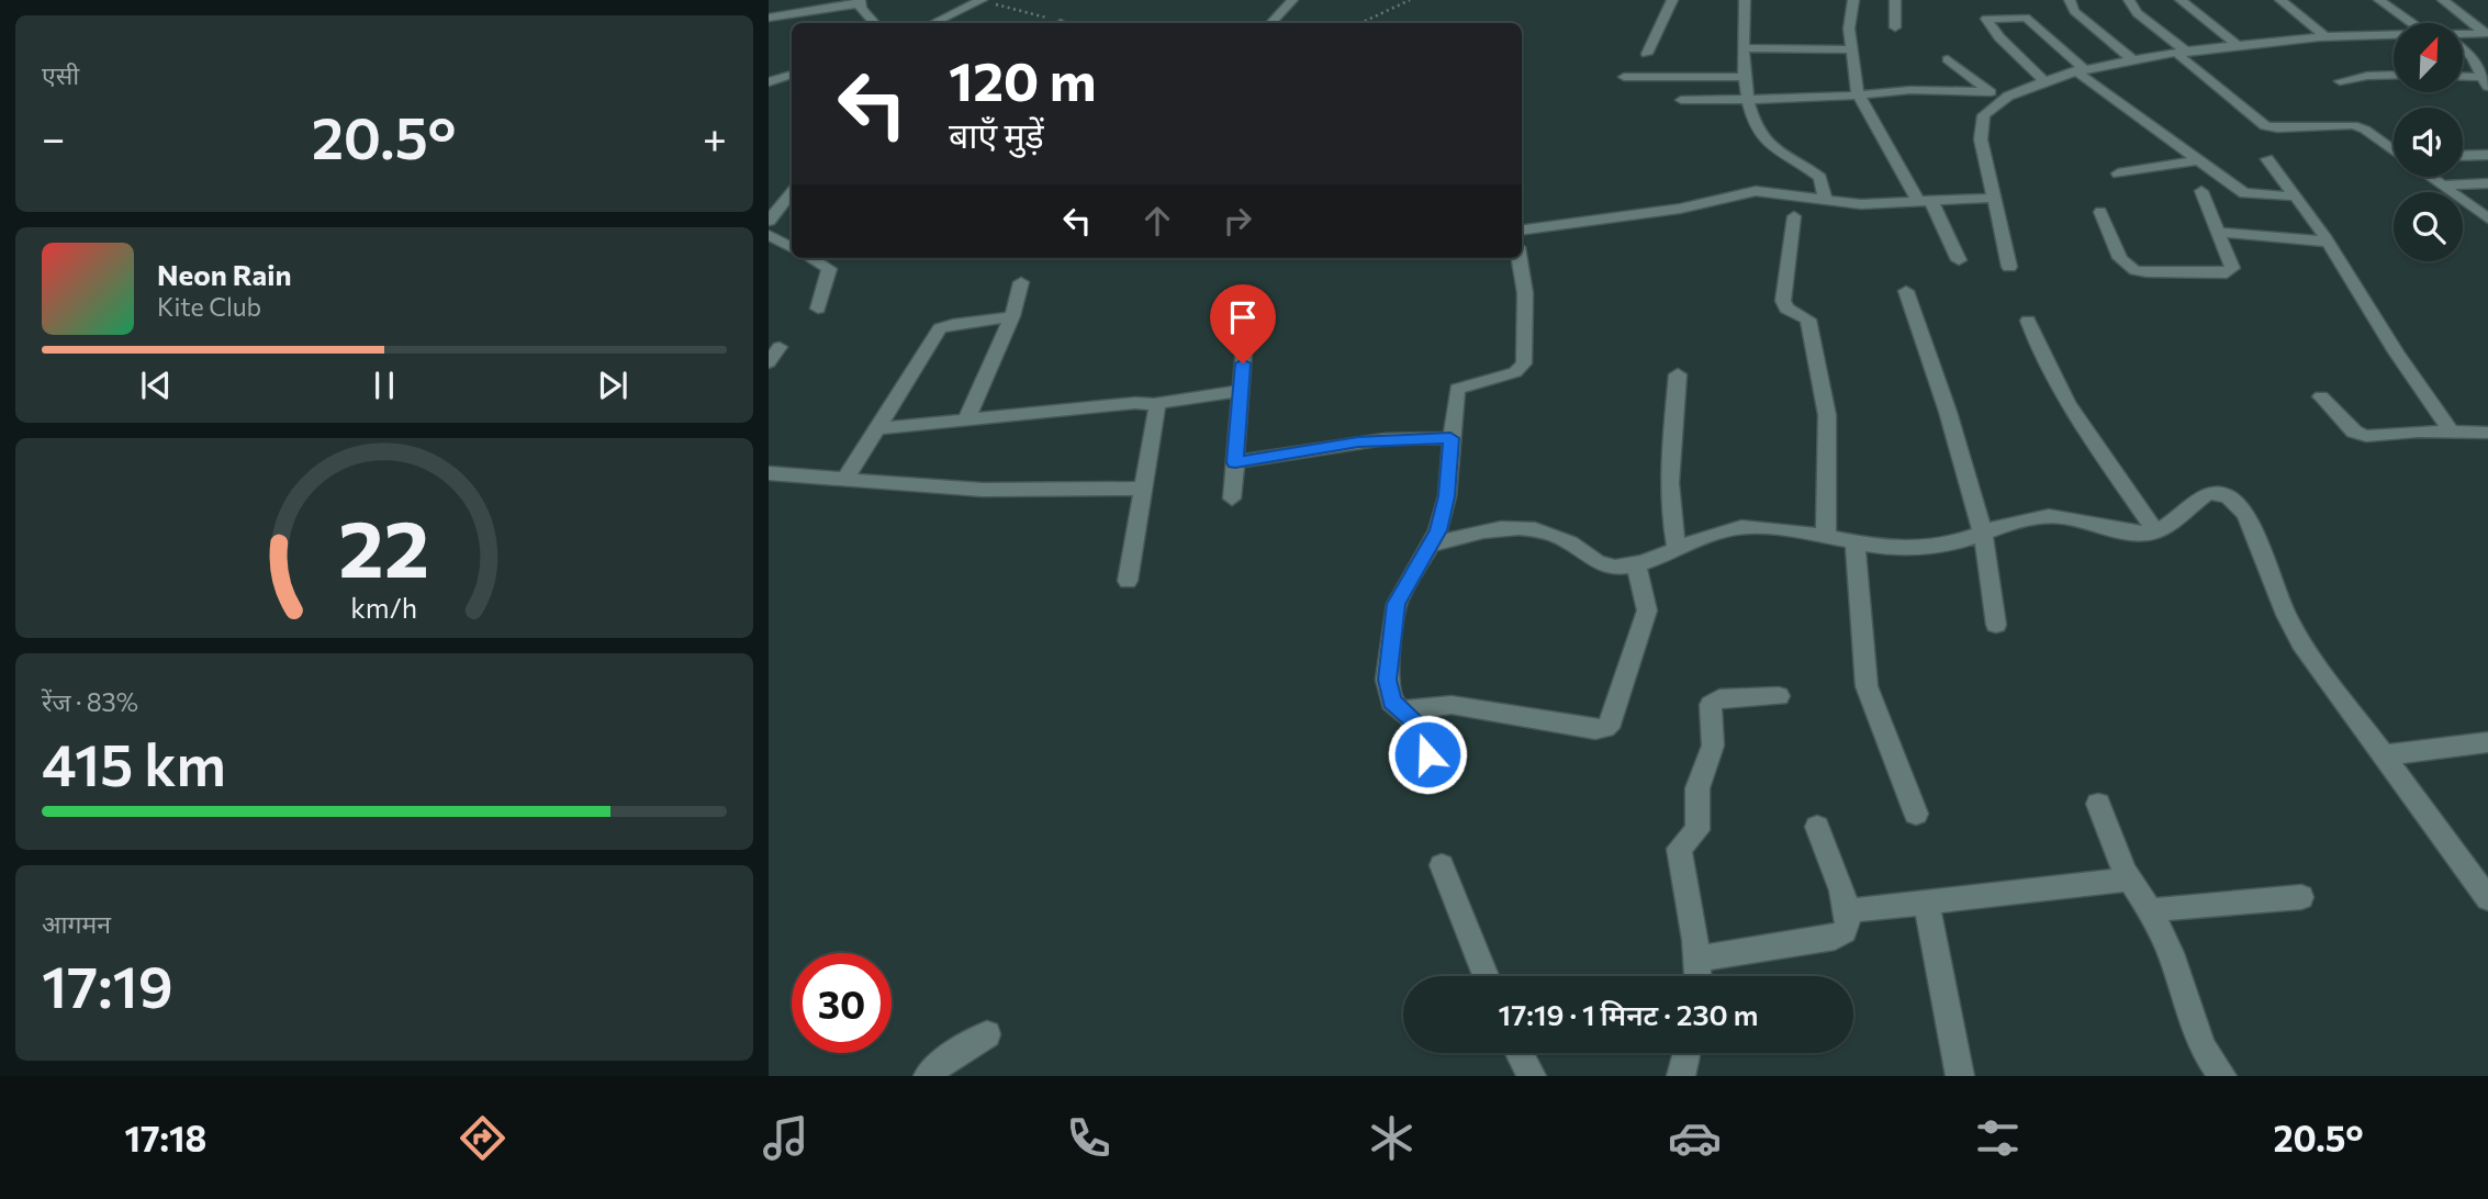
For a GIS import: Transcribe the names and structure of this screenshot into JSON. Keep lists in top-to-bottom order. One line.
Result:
{"north":"top right","page":{"tile":["एसी",["रेंज · 83%","415 km"],["आगमन","17:19"]],"turn":["120 m","बाएँ मुड़ें"],"heat":["−","20.5°","+"],"song":["Neon Rain","Kite Club"],"limit":"30","trip":"17:19 · 1 मिनट · 230 m","tabs":["17:18","20.5°"],"gauge":["22","km/h"]}}
